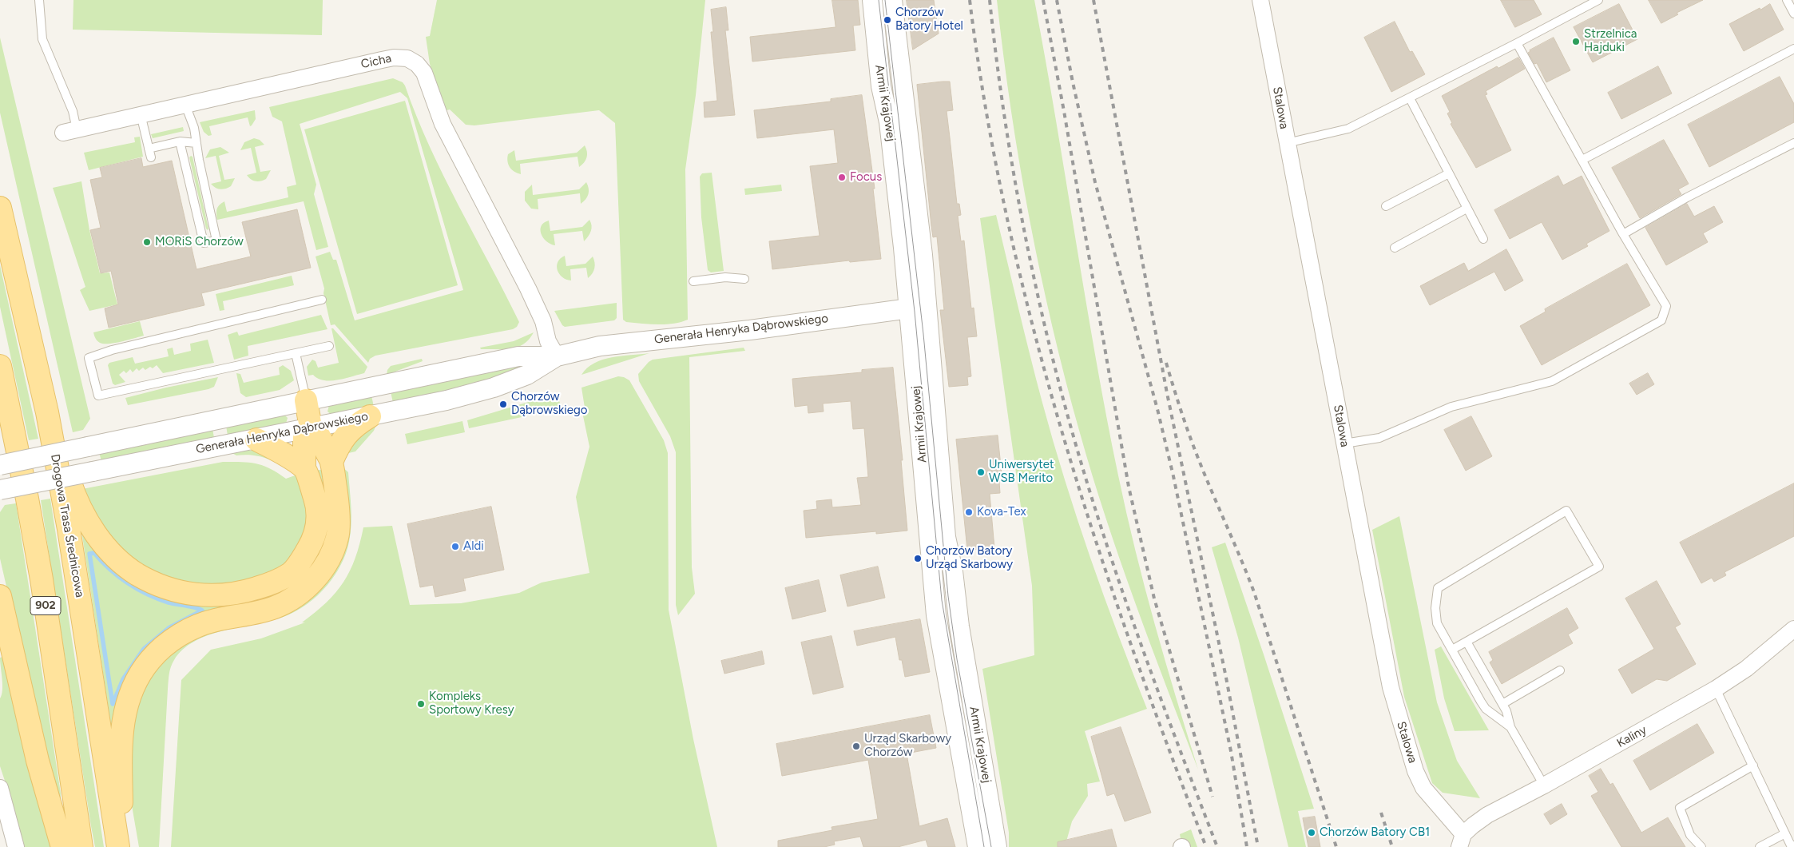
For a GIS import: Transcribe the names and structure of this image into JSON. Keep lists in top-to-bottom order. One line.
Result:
{"streets":{"main road":["Drogowa Trasa Średnicowa","902"],"street":["Cicha","Armii Krajowej","Stalowa","Generała Henryka Dąbrowskiego","Kaliny"]},"crossings":[["Cicha","Generała Henryka Dąbrowskiego"],["Armii Krajowej","Generała Henryka Dąbrowskiego"],["Stalowa","Kaliny"]],"places":["Chorzów Batory Hotel","Strzelnica Hajduki","Focus","MORiS Chorzów","Chorzów Dąbrowskiego","Uniwersytet WSB Merito","Kova-Tex","Aldi","Chorzów Batory Urząd Skarbowy","Kompleks Sportowy Kresy","Urząd Skarbowy Chorzów","Chorzów Batory CB1"]}
